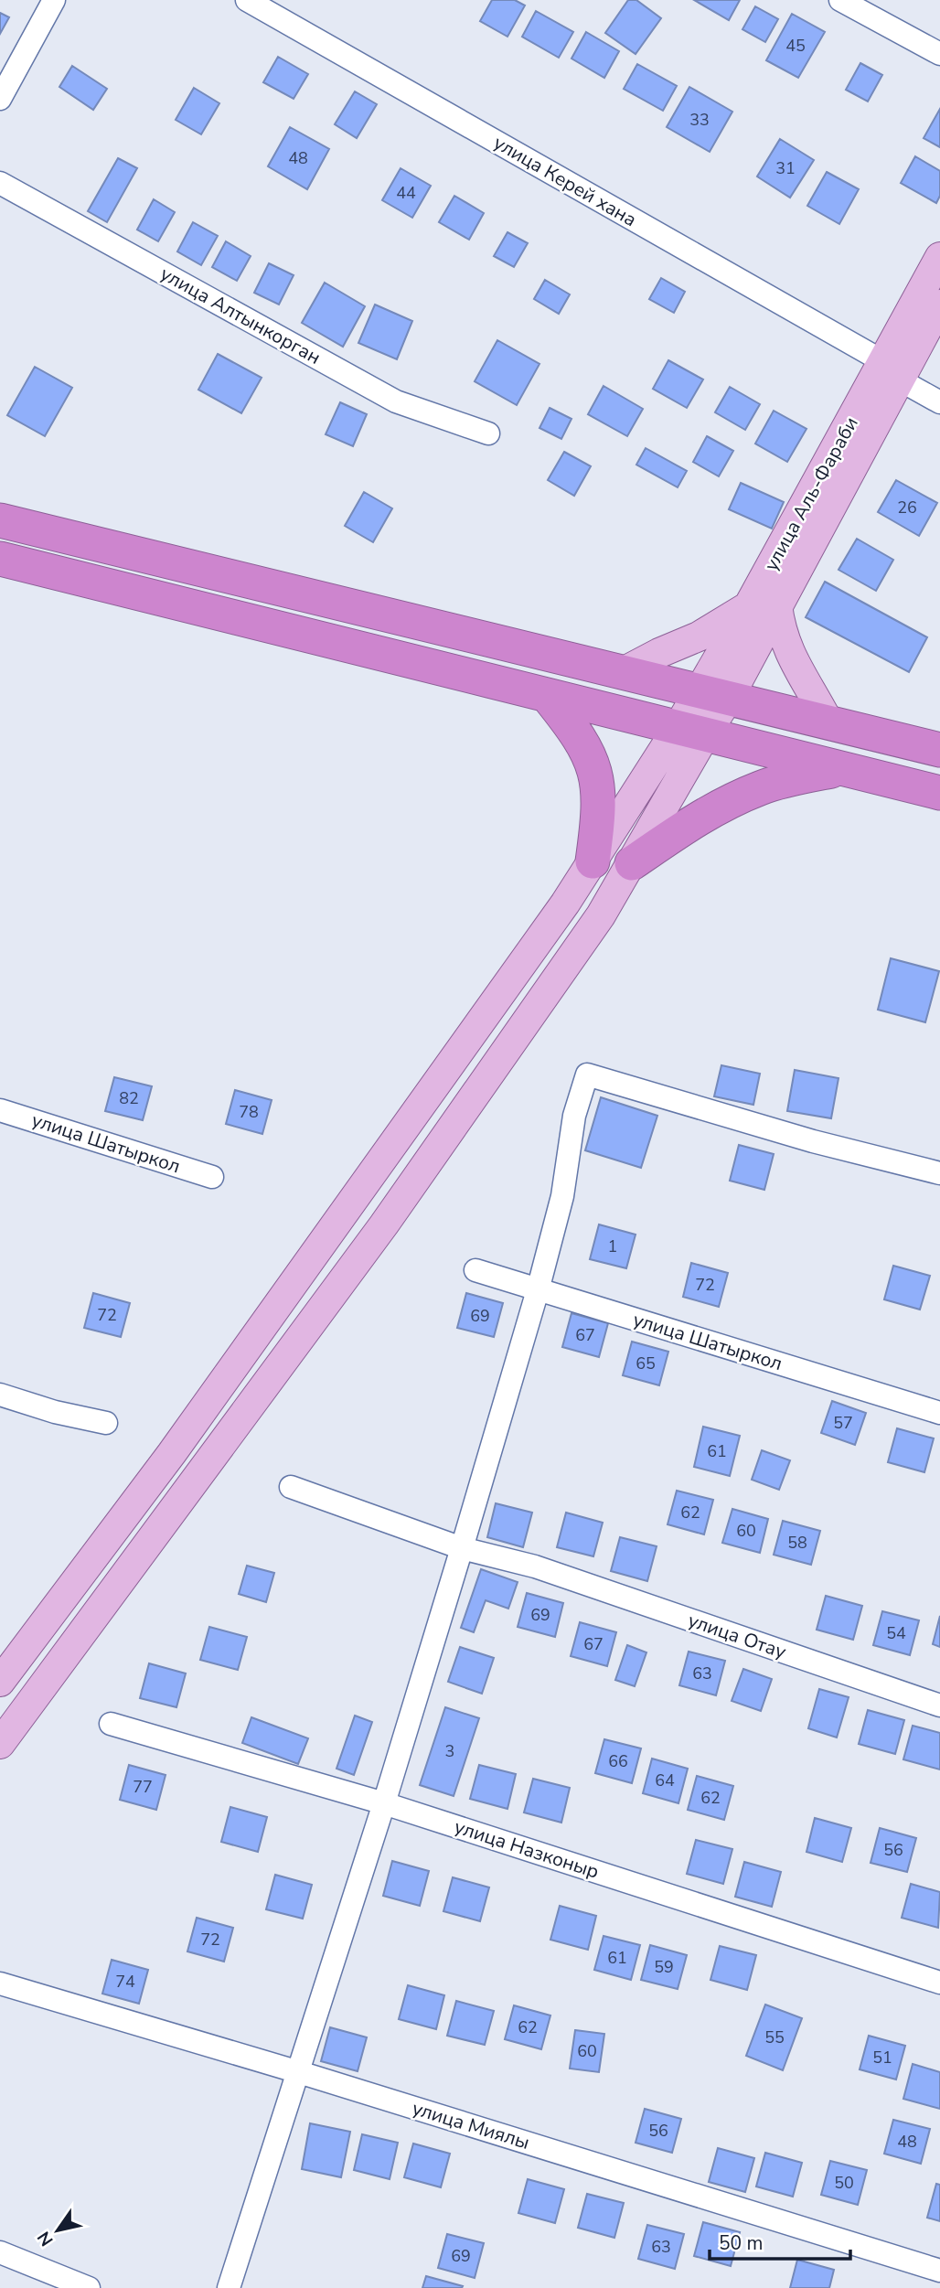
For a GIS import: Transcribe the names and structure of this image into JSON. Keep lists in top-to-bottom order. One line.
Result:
{"streets":{"main road":["улица Аль-Фараби"],"street":["улица Керей хана","улица Алтынкорган","улица Шатыркол","улица Отау","улица Назконыр","улица Миялы"]},"crossings":[["улица Керей хана","улица Аль-Фараби"]],"house_numbers":["45","33","48","31","44","26","82","78","1","72","72","69","67","65","57","61","62","60","58","69","54","67","63","3","66","64","77","62","56","72","61","59","74","62","55","60","51","56","48","50","63","69"],"scale_bar":"50 m","north":"bottom left"}
